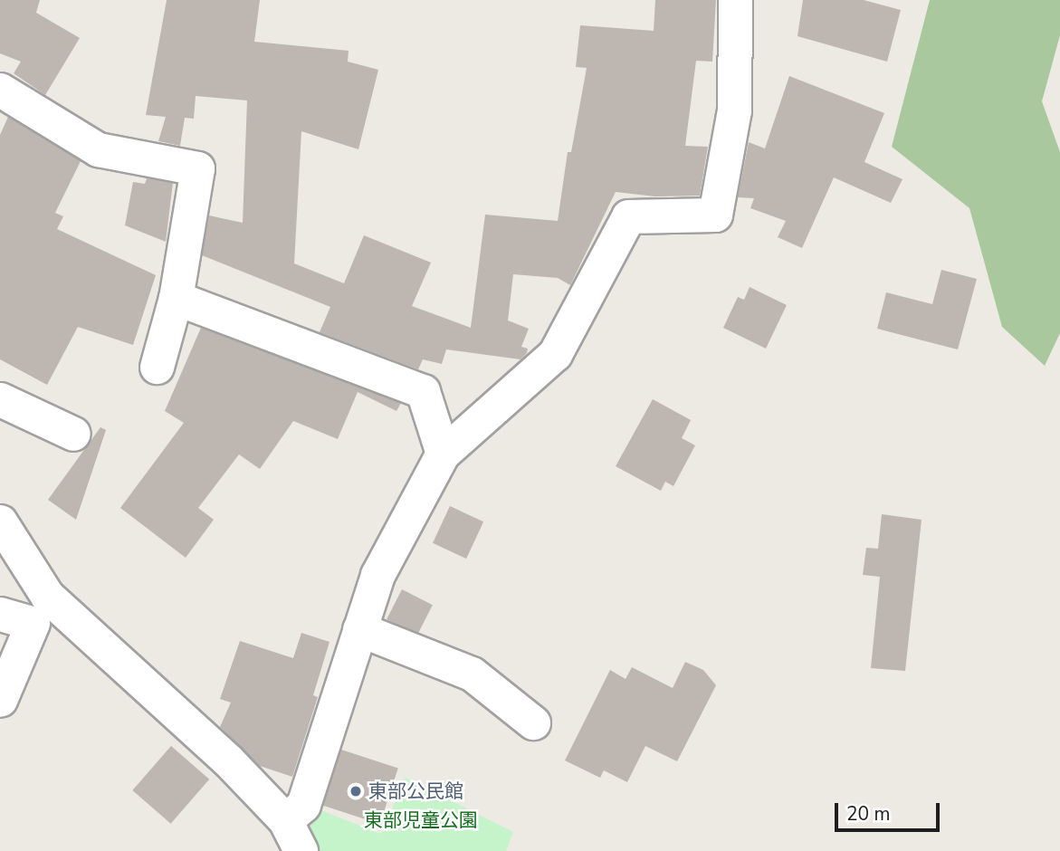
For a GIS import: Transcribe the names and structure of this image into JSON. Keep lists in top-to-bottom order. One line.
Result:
{"parks":["東部児童公園"],"places":["東部公民館"],"scale_bar":"20 m"}
